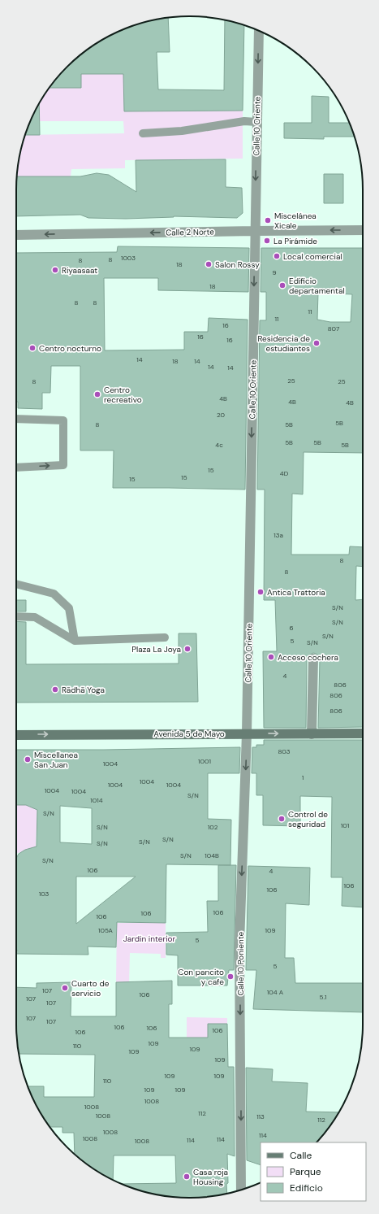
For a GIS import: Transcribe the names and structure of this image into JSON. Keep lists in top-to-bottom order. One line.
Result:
{"streets":{"main road":["Avenida 5 de Mayo"],"street":["Calle 10 Oriente","Calle 2 Norte","Calle 10 Poniente"]},"crossings":[["Calle 10 Oriente","Calle 2 Norte"],["Calle 10 Oriente","Avenida 5 de Mayo"],["Calle 10 Oriente","Calle 10 Poniente"],["Avenida 5 de Mayo","Calle 10 Poniente"]],"one_way":["Calle 10 Oriente","Calle 2 Norte","Avenida 5 de Mayo","Calle 10 Poniente"],"parks":["Jardin interior"],"places":["Miscelánea Xicale","La Pirámide","Local comercial","Salon Rossy","Riyaasaat","Edificio departamental","Residencia de estudiantes","Centro nocturno","Centro recreativo","Antica Trattoria","Plaza La Joya","Acceso cochera","Rādhā Yoga","Miscellanea San Juan","Control de seguridad","Con pancito y cafe","Cuarto de servicio","Casa roja Housing"],"house_numbers":["1003","8","8","18","9","18","8","8","11","11","16","807","16","16","14","18","14","14","14","25","8","25","4B","4B","4B","20","5B","8","5B","5B","5B","4c","5B","15","4D","15","15","13a","8","8","S/N","S/N","6","S/N","5","S/N","4","806","806","806","803","1001","1004","1","1004","1004","1004","1004","1004","S/N","1014","S/N","101","S/N","102","S/N","S/N","S/N","S/N","104B","S/N","106","4","106","106","103","106","106","106","105A","109","5","5","107","104 A","106","5.1","107","107","107","107","106","106","106","106","109","110","109","109","109","109","109","110","109","109","1008","1008","112","1008","113","112","1008","114","1008","114","114","1008"],"legend":["Calle","Parque","Edificio"]}
